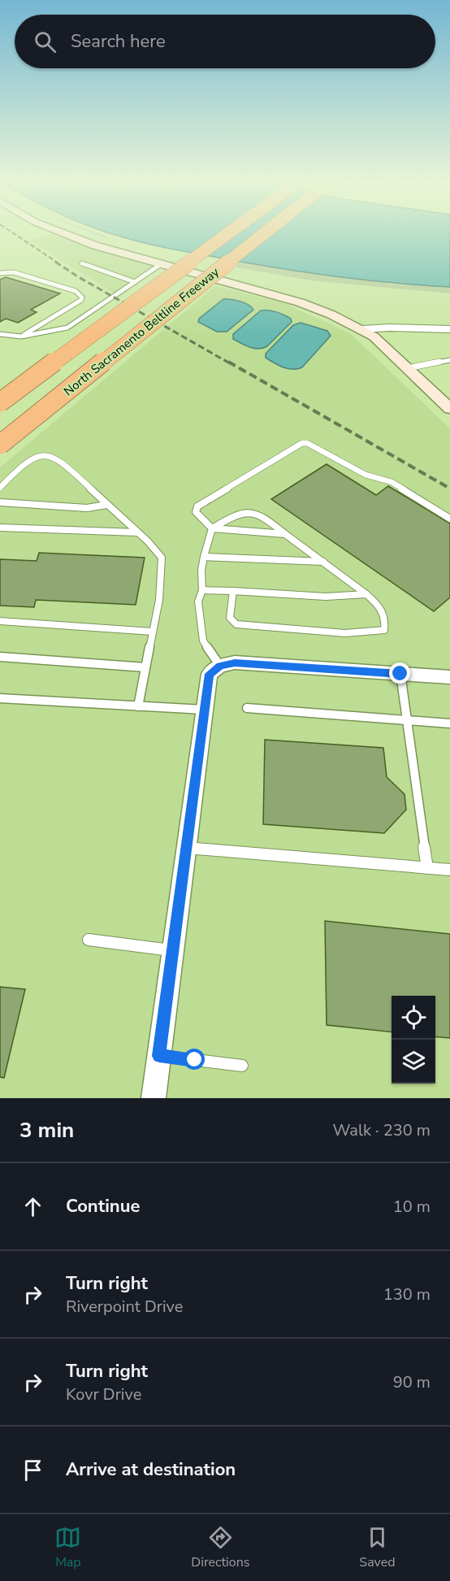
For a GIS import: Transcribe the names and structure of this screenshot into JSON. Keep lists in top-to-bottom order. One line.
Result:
{"streets":{"highway":["North Sacramento Beltline Freeway"]},"page":{"search":"Search here","heading":["3 min","Walk · 230 m"],"list":[["Continue","10 m"],["Turn right","Riverpoint Drive","130 m"],["Turn right","Kovr Drive","90 m"],"Arrive at destination"],"nav":["Map","Directions","Saved"]}}
